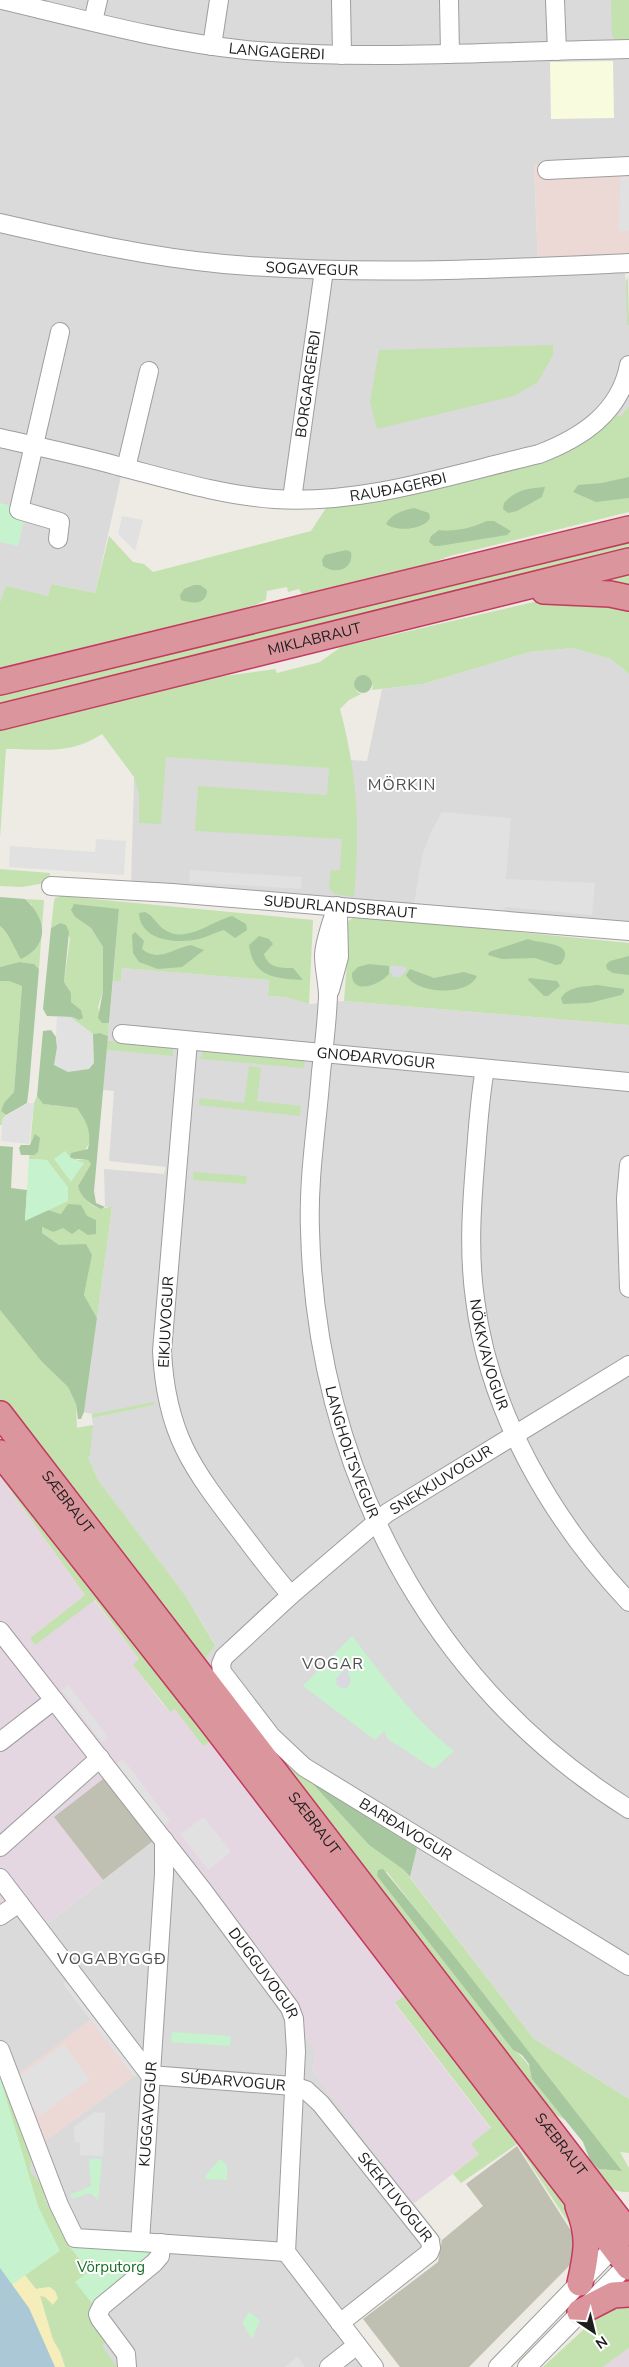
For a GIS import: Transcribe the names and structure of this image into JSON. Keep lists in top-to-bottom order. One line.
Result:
{"streets":{"highway":["MIKLABRAUT","SÆBRAUT"],"street":["LANGAGERÐI","SOGAVEGUR","BORGARGERÐI","RAUÐAGERÐI","SUÐURLANDSBRAUT","GNOÐARVOGUR","EIKJUVOGUR","NÖKKVAVOGUR","LANGHOLTSVEGUR","SNEKKJUVOGUR","BARÐAVOGUR","DUGGUVOGUR","SÚÐARVOGUR","KUGGAVOGUR","SKEKTUVOGUR"]},"crossings":[["SOGAVEGUR","BORGARGERÐI"],["BORGARGERÐI","RAUÐAGERÐI"],["SUÐURLANDSBRAUT","LANGHOLTSVEGUR"],["GNOÐARVOGUR","EIKJUVOGUR"],["GNOÐARVOGUR","NÖKKVAVOGUR"],["GNOÐARVOGUR","LANGHOLTSVEGUR"],["EIKJUVOGUR","SNEKKJUVOGUR"],["NÖKKVAVOGUR","SNEKKJUVOGUR"],["LANGHOLTSVEGUR","SNEKKJUVOGUR"],["SNEKKJUVOGUR","BARÐAVOGUR"],["DUGGUVOGUR","SÚÐARVOGUR"],["DUGGUVOGUR","KUGGAVOGUR"],["DUGGUVOGUR","SKEKTUVOGUR"],["SÚÐARVOGUR","KUGGAVOGUR"],["SÚÐARVOGUR","SKEKTUVOGUR"]],"districts":["MÖRKIN","VOGAR","VOGABYGGÐ"],"parks":["Vörputorg"],"north":"bottom right"}
